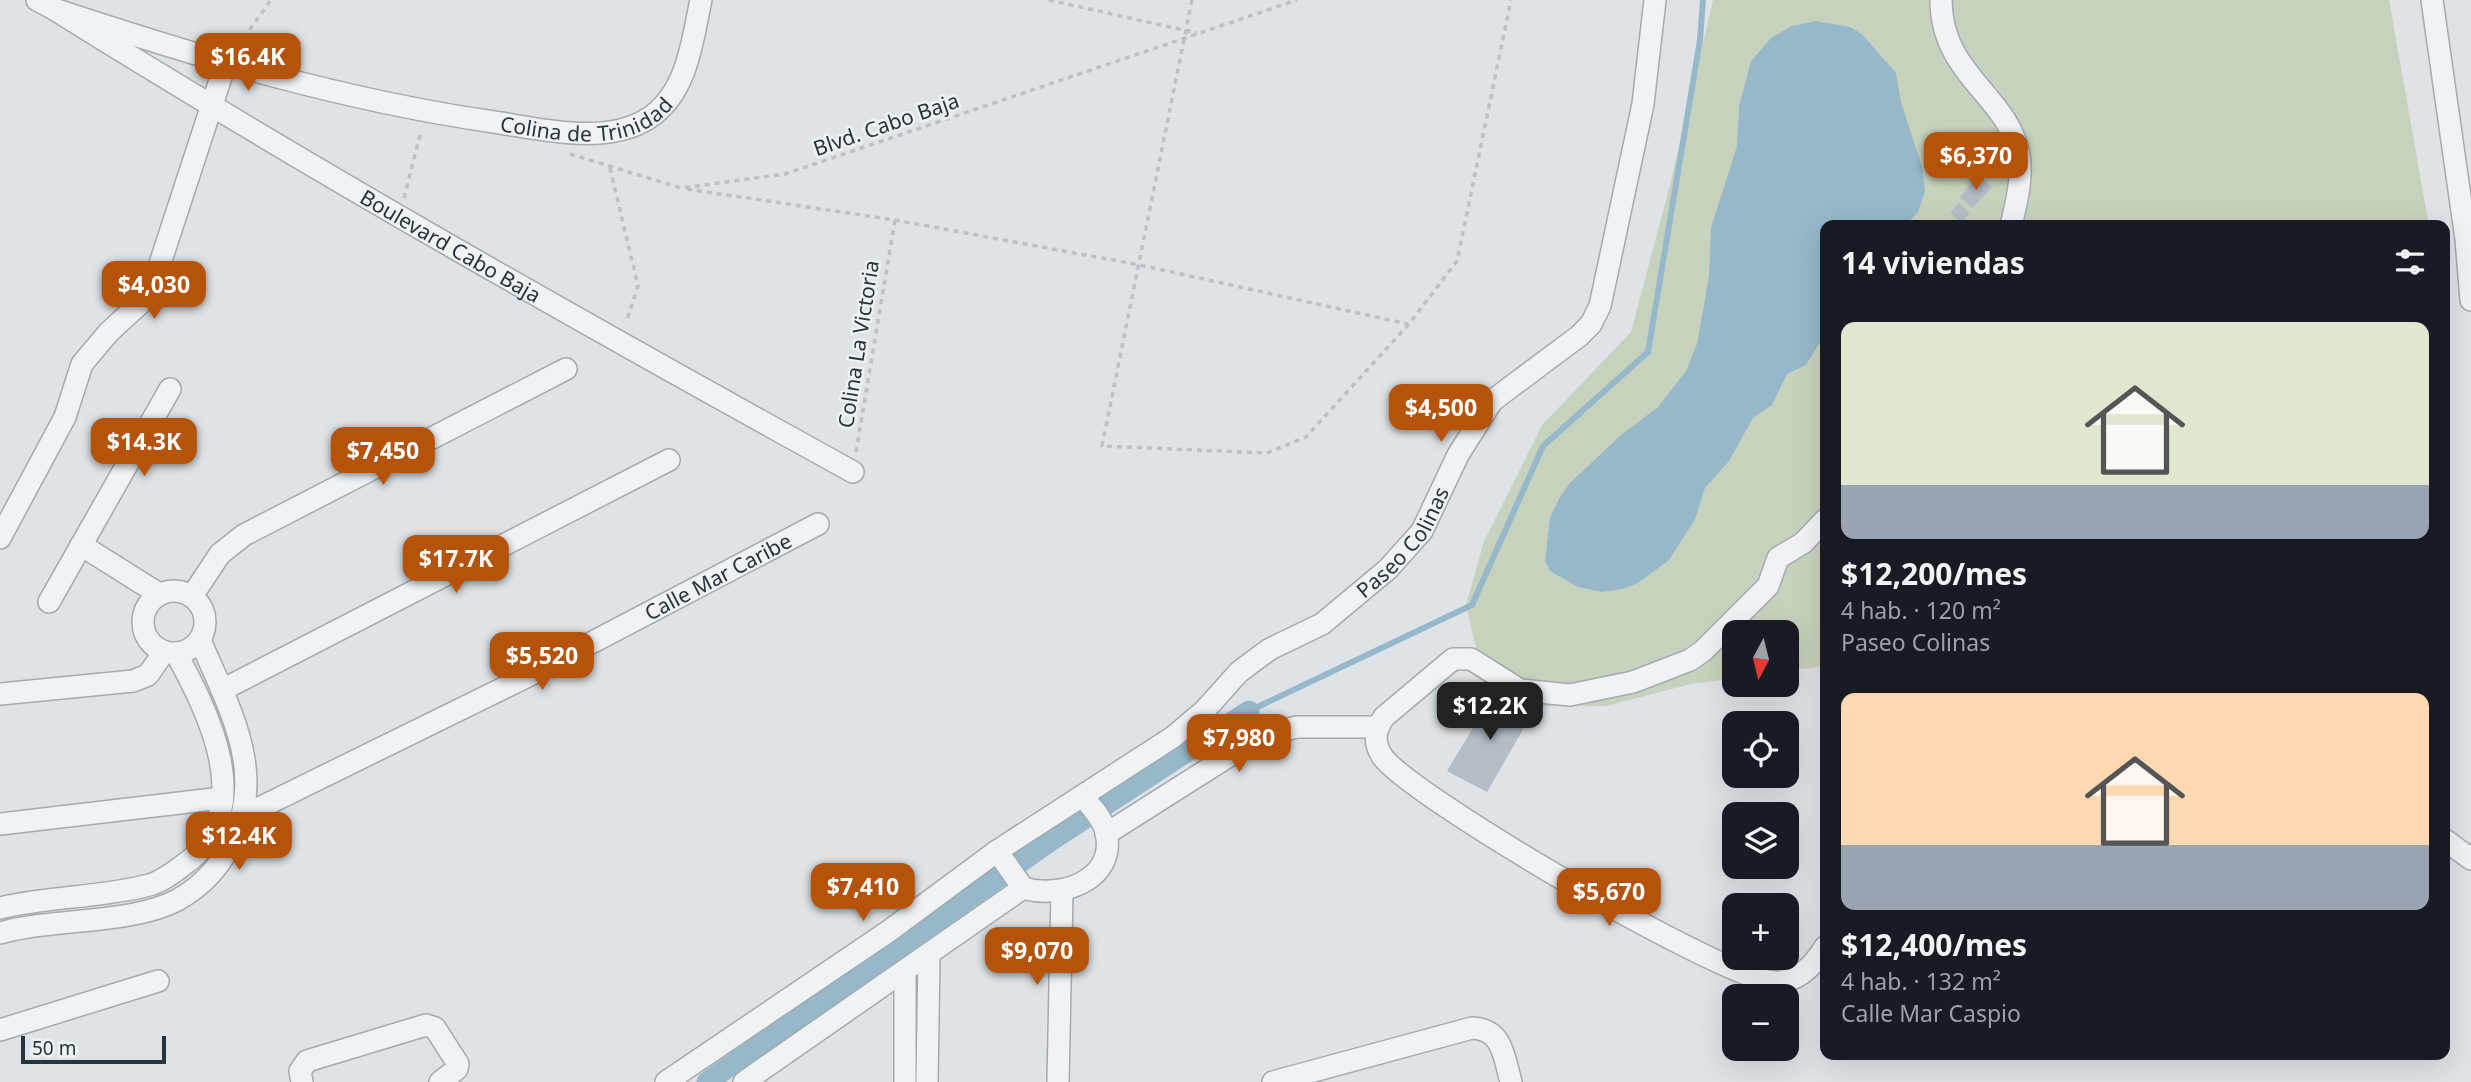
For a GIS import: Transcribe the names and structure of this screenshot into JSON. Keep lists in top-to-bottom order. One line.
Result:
{"streets":{"street":["Colina de Trinidad","Boulevard Cabo Baja","Paseo Colinas","Calle Mar Caribe"],"path":["Blvd. Cabo Baja","Colina La Victoria"]},"crossings":[["Colina de Trinidad","Boulevard Cabo Baja"],["Boulevard Cabo Baja","Colina La Victoria"]],"scale_bar":"50 m","north":"bottom","page":{"price":["$16.4K","$6,370","$4,030","$4,500","$14.3K","$7,450","$17.7K","$5,520","$12.2K","$7,980","$12.4K","$7,410","$5,670","$9,070"],"heading":"14 viviendas","list":[{"name":"$12,200/mes","note":"4 hab. · 120 m² · Paseo Colinas"},{"name":"$12,400/mes","note":"4 hab. · 132 m² · Calle Mar Caspio"}],"map_buttons":["+","−"],"scale":"50 m"}}
